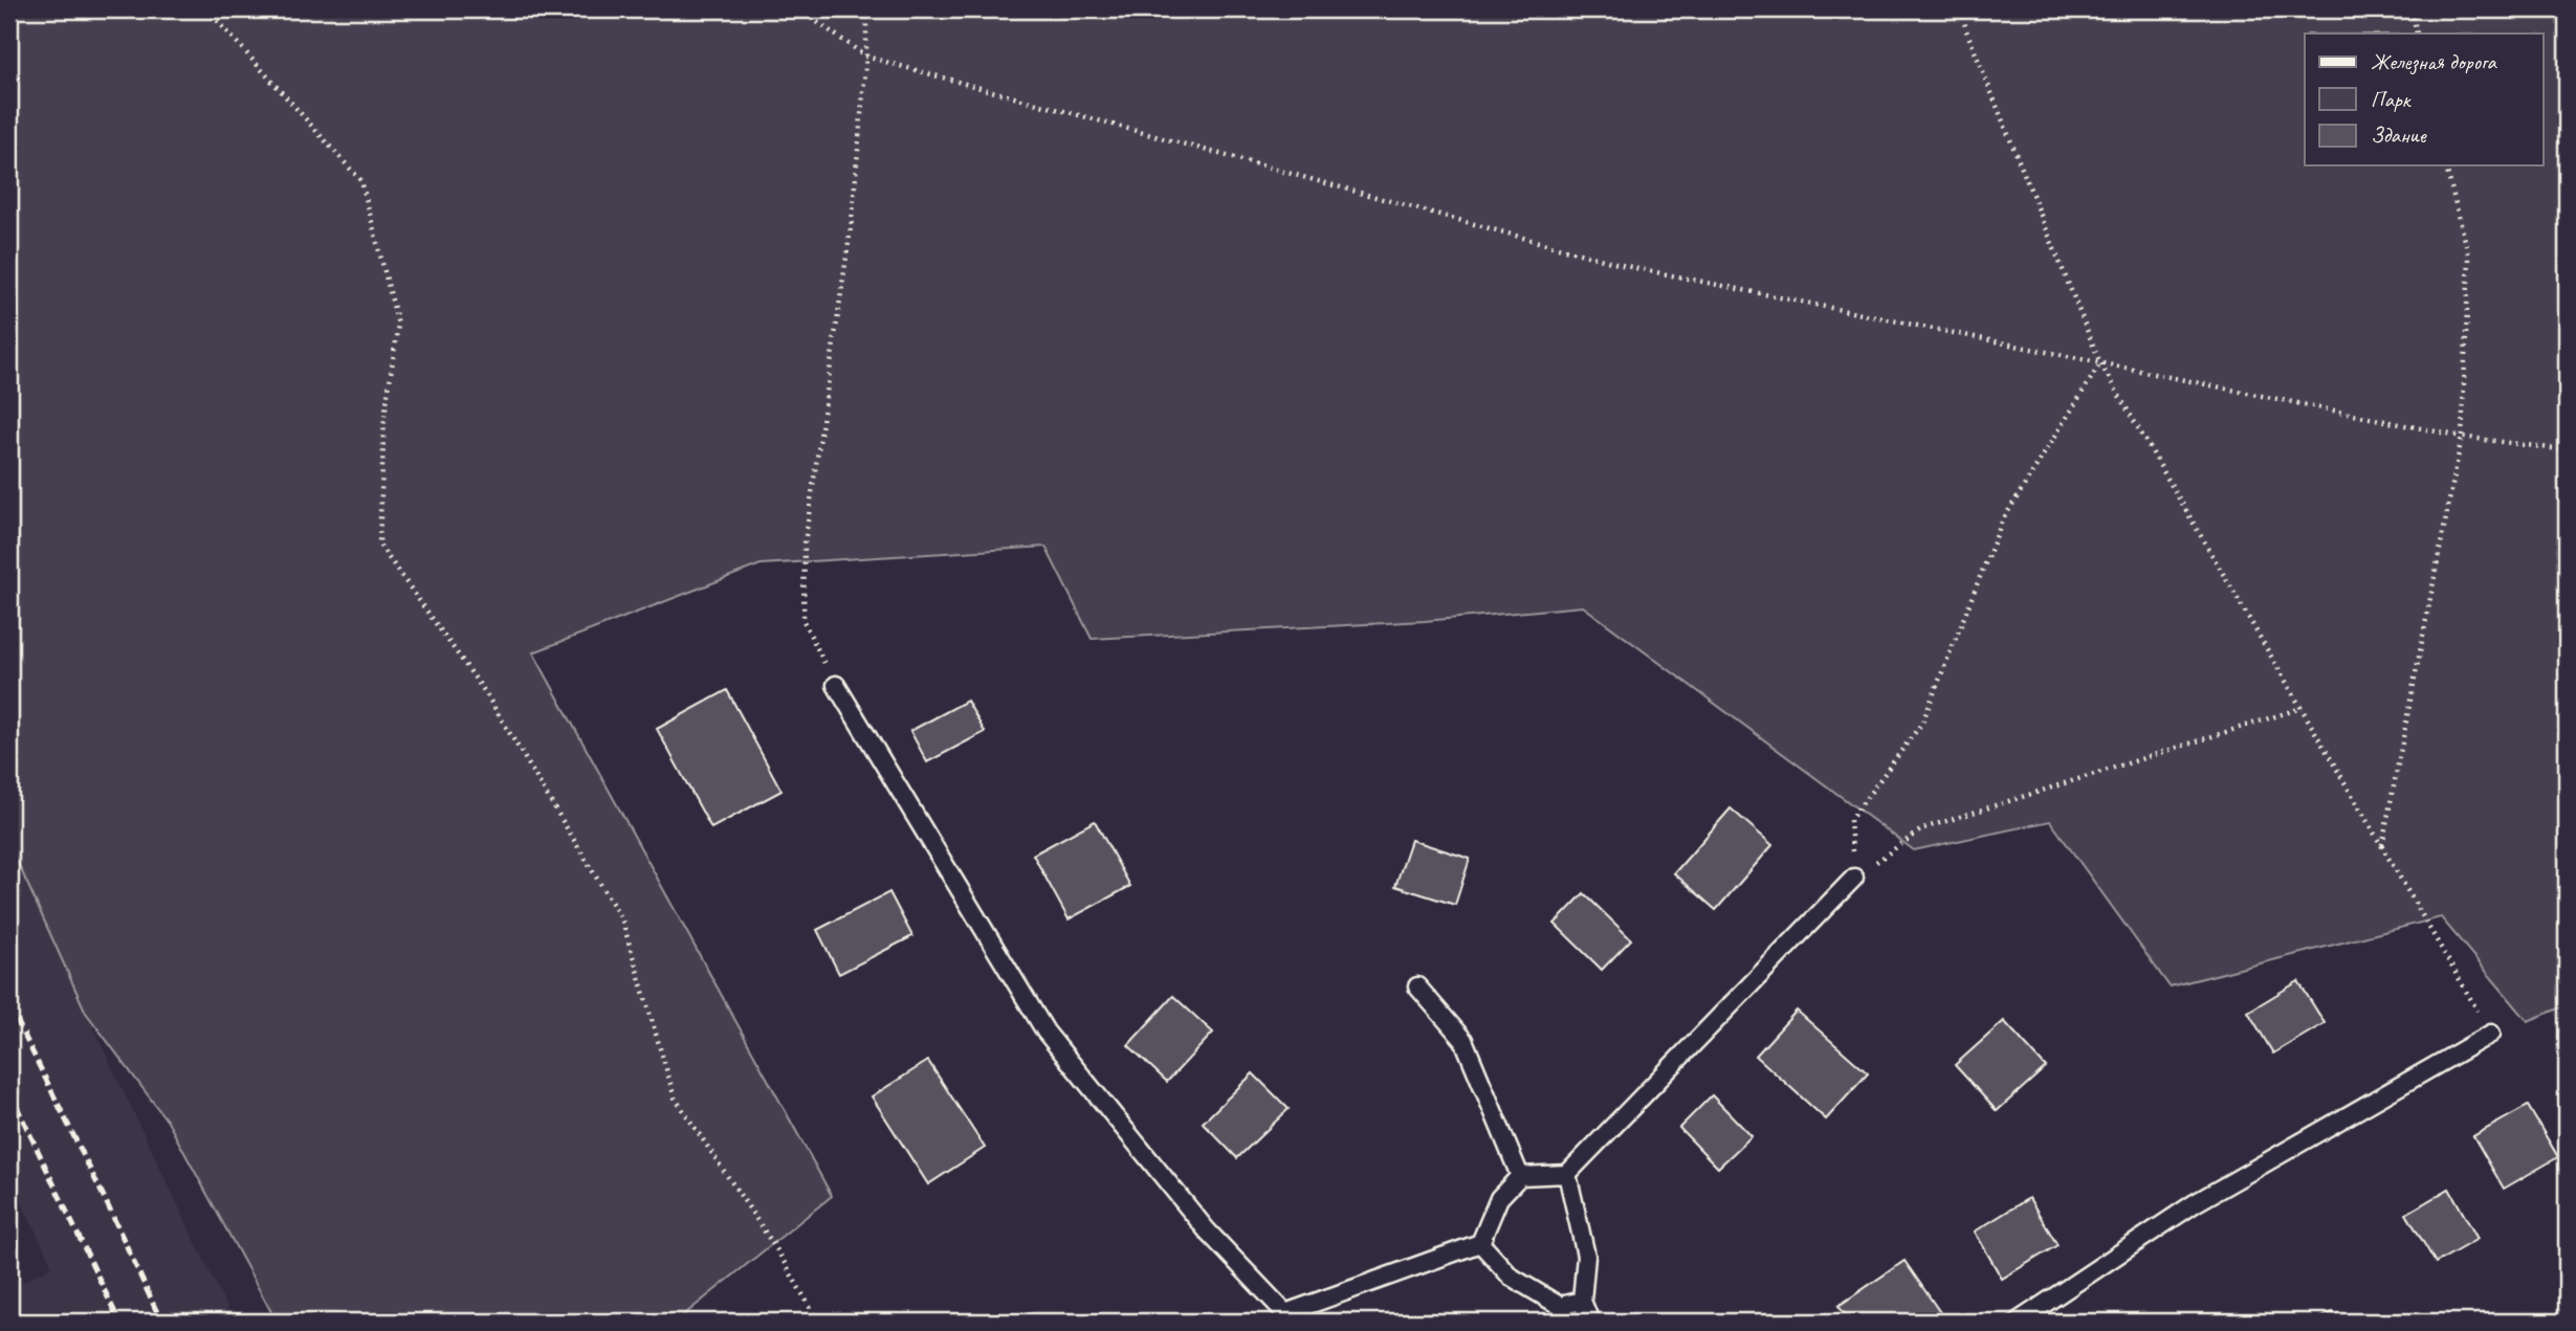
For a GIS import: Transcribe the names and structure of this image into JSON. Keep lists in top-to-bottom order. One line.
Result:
{"legend":["Железная дорога","Парк","Здание"]}
